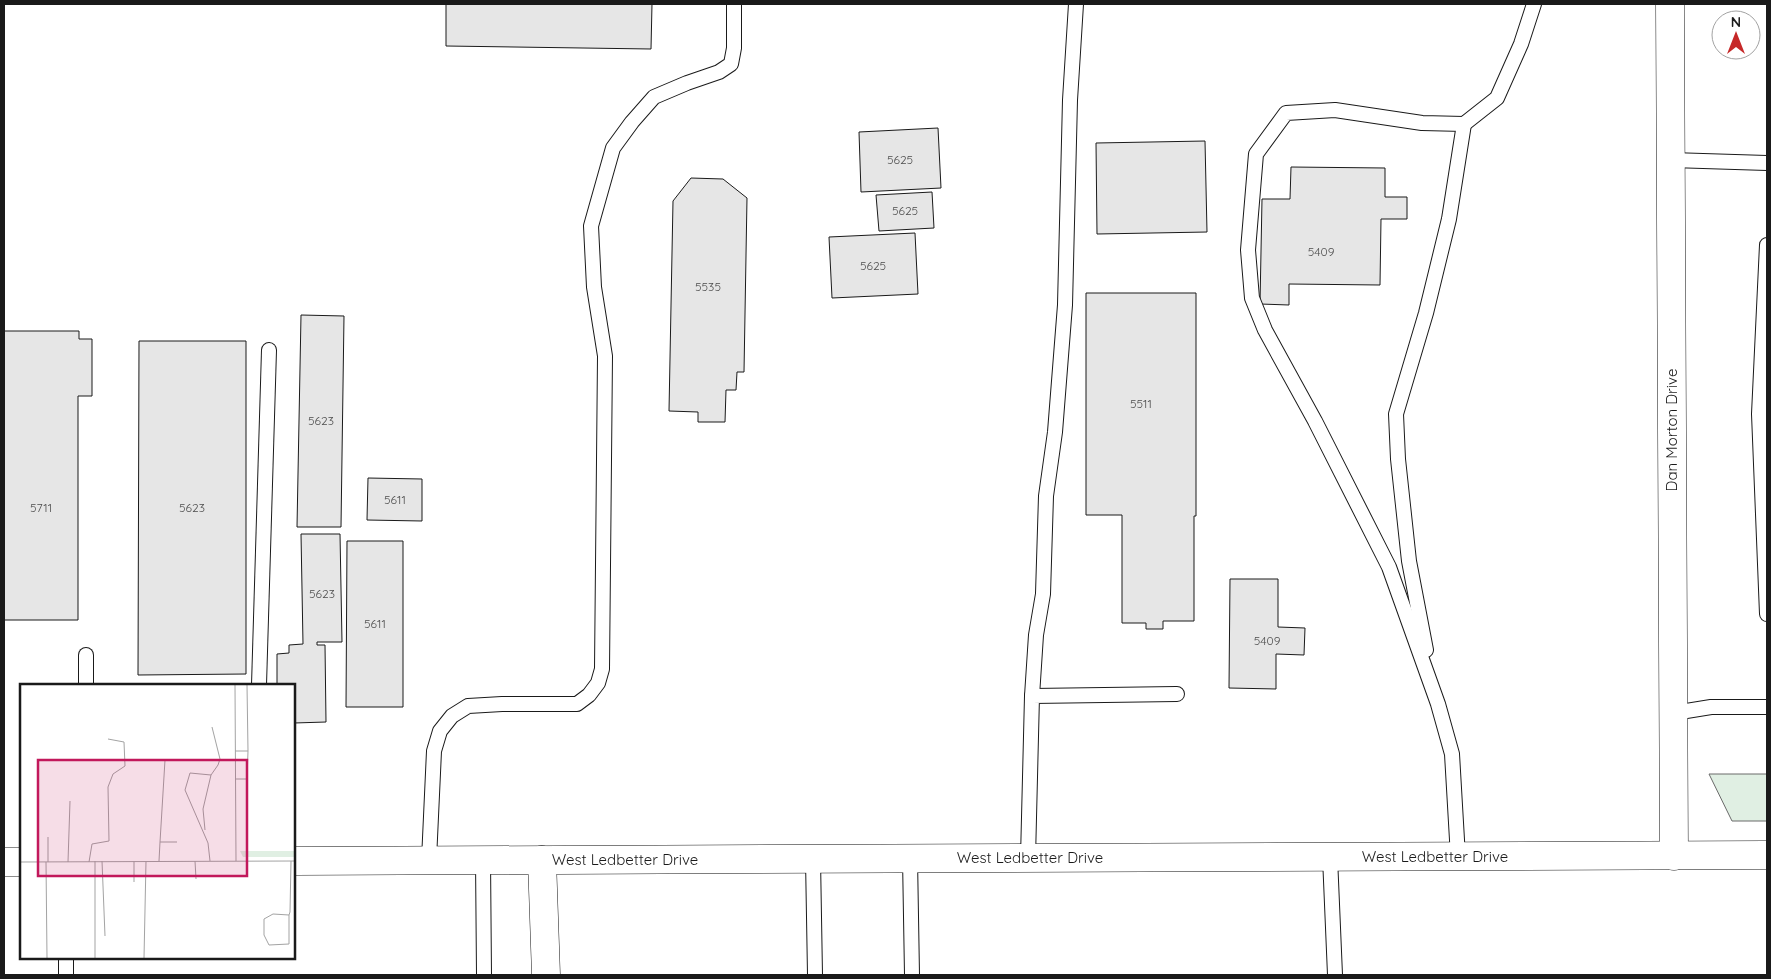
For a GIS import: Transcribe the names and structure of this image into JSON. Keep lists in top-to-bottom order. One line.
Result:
{"streets":{"street":["Dan Morton Drive","West Ledbetter Drive"]},"crossings":[["Dan Morton Drive","West Ledbetter Drive"]],"house_numbers":["5625","5625","5409","5625","5535","5511","5623","5611","5711","5623","5623","5611","5409"],"north":"top"}
